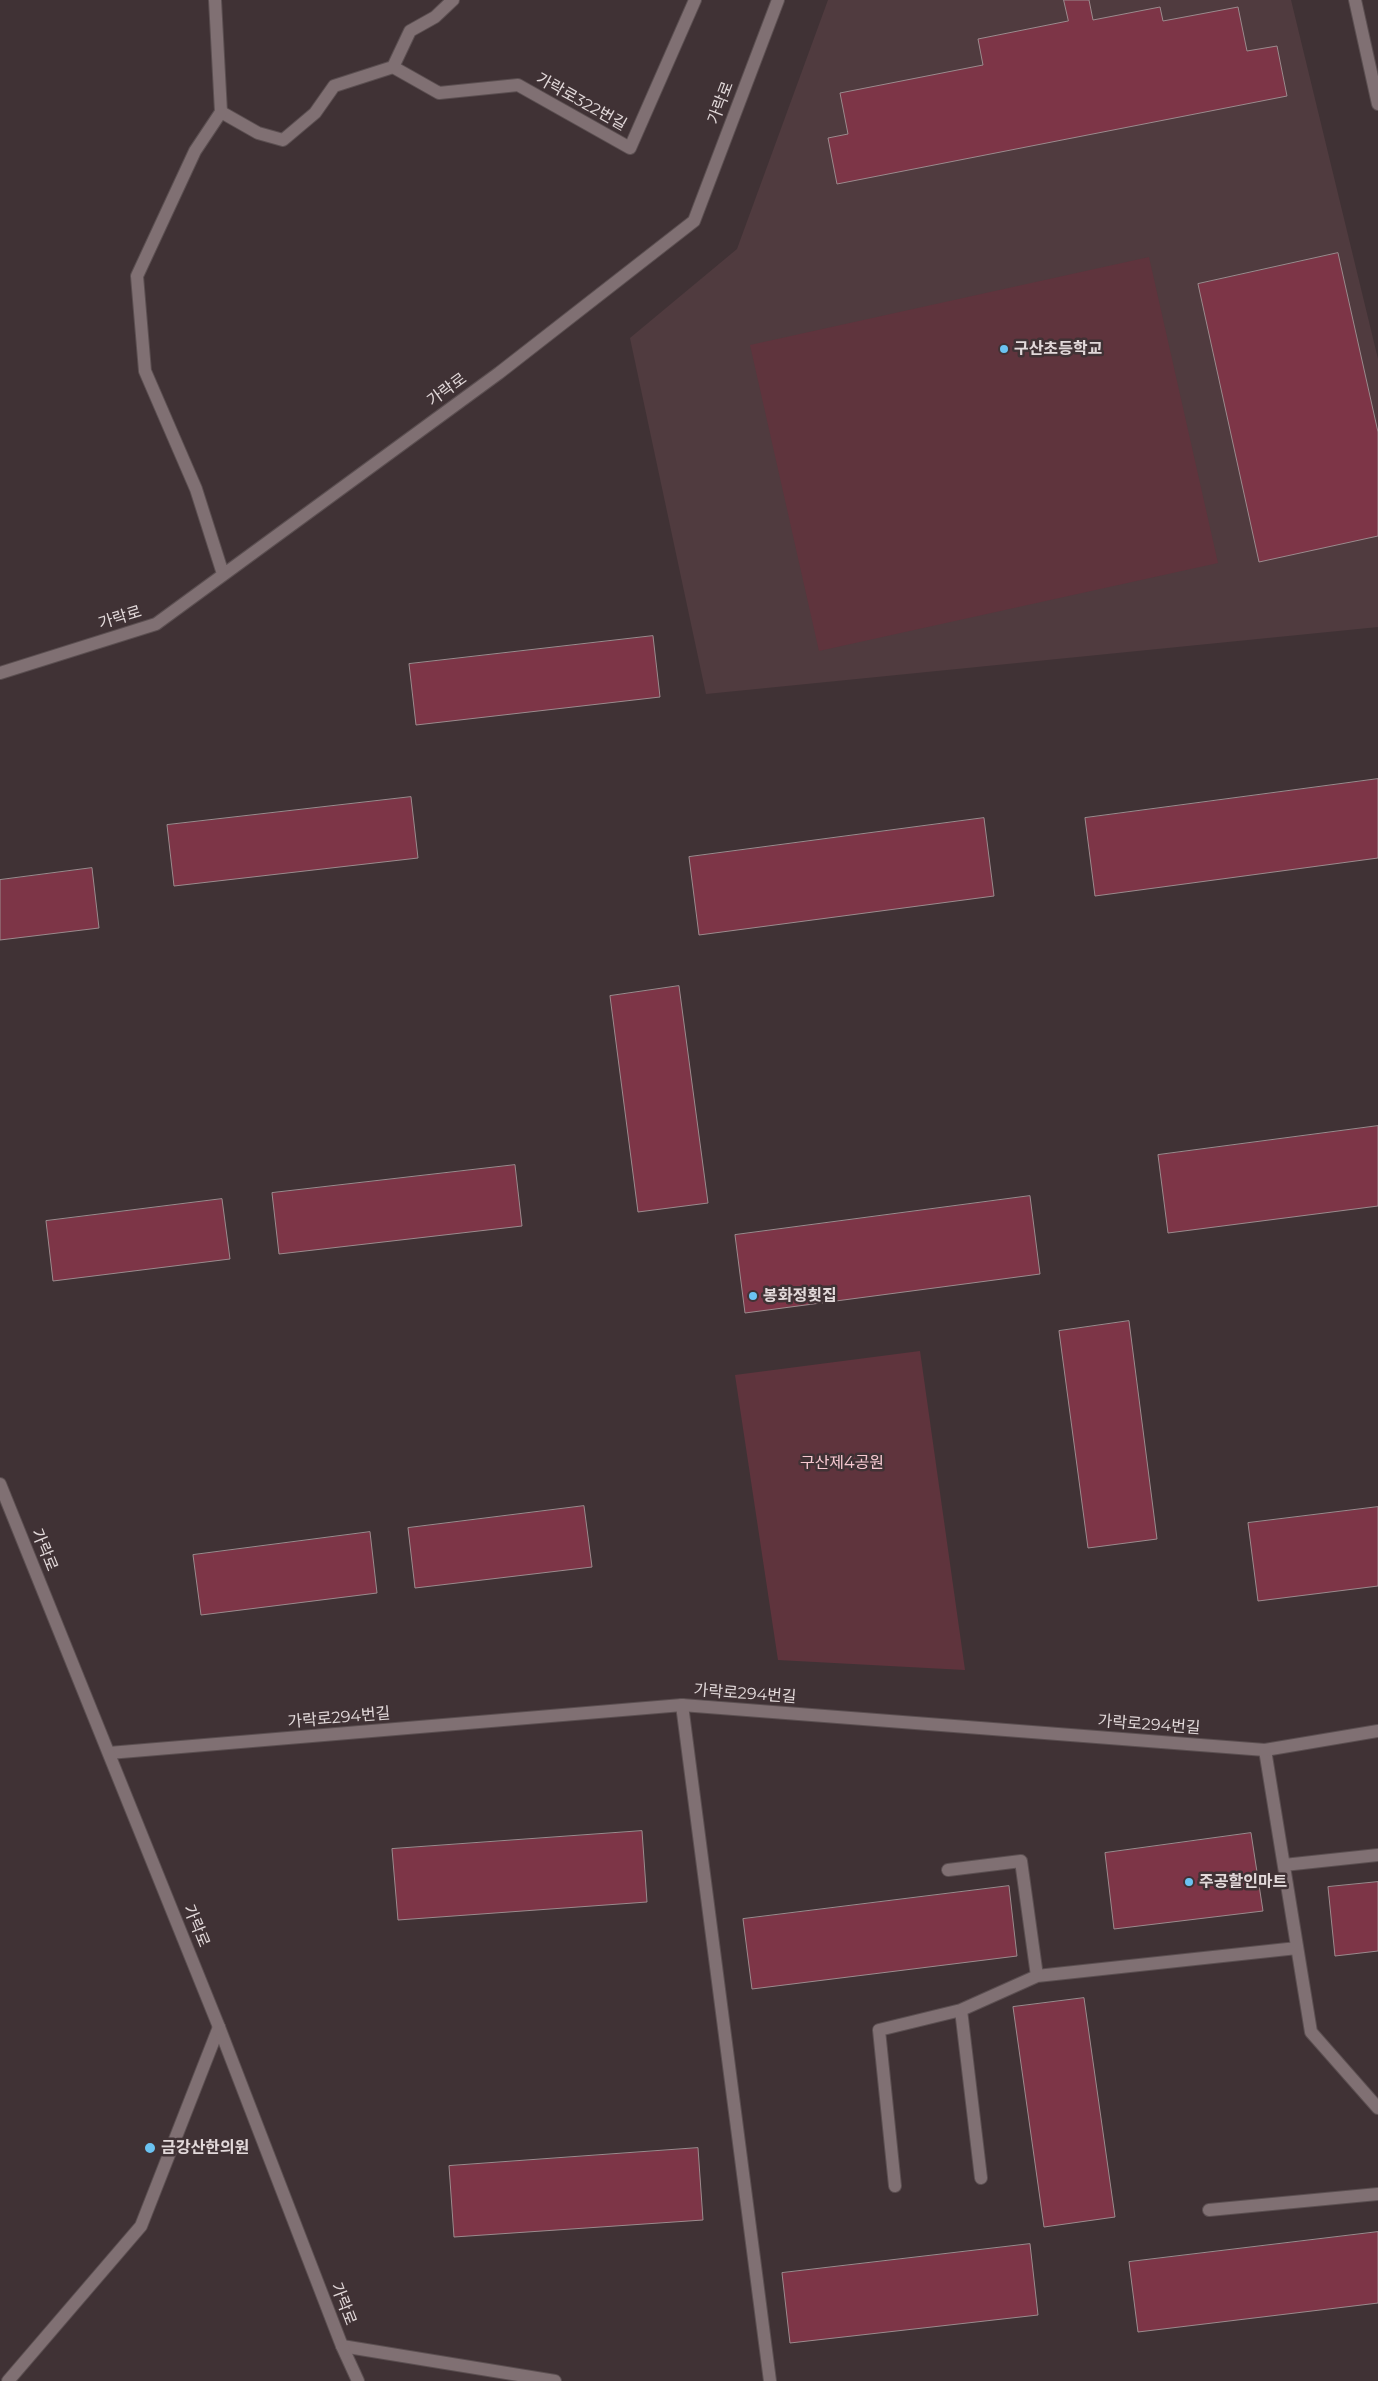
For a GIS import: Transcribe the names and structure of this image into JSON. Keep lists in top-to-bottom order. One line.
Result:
{"streets":{"street":["가락로322번길","가락로","가락로294번길"]},"crossings":[["가락로","가락로294번길"]],"parks":["구산제4공원"],"places":["구산초등학교","봉화정횟집","주공할인마트","금강산한의원"]}
